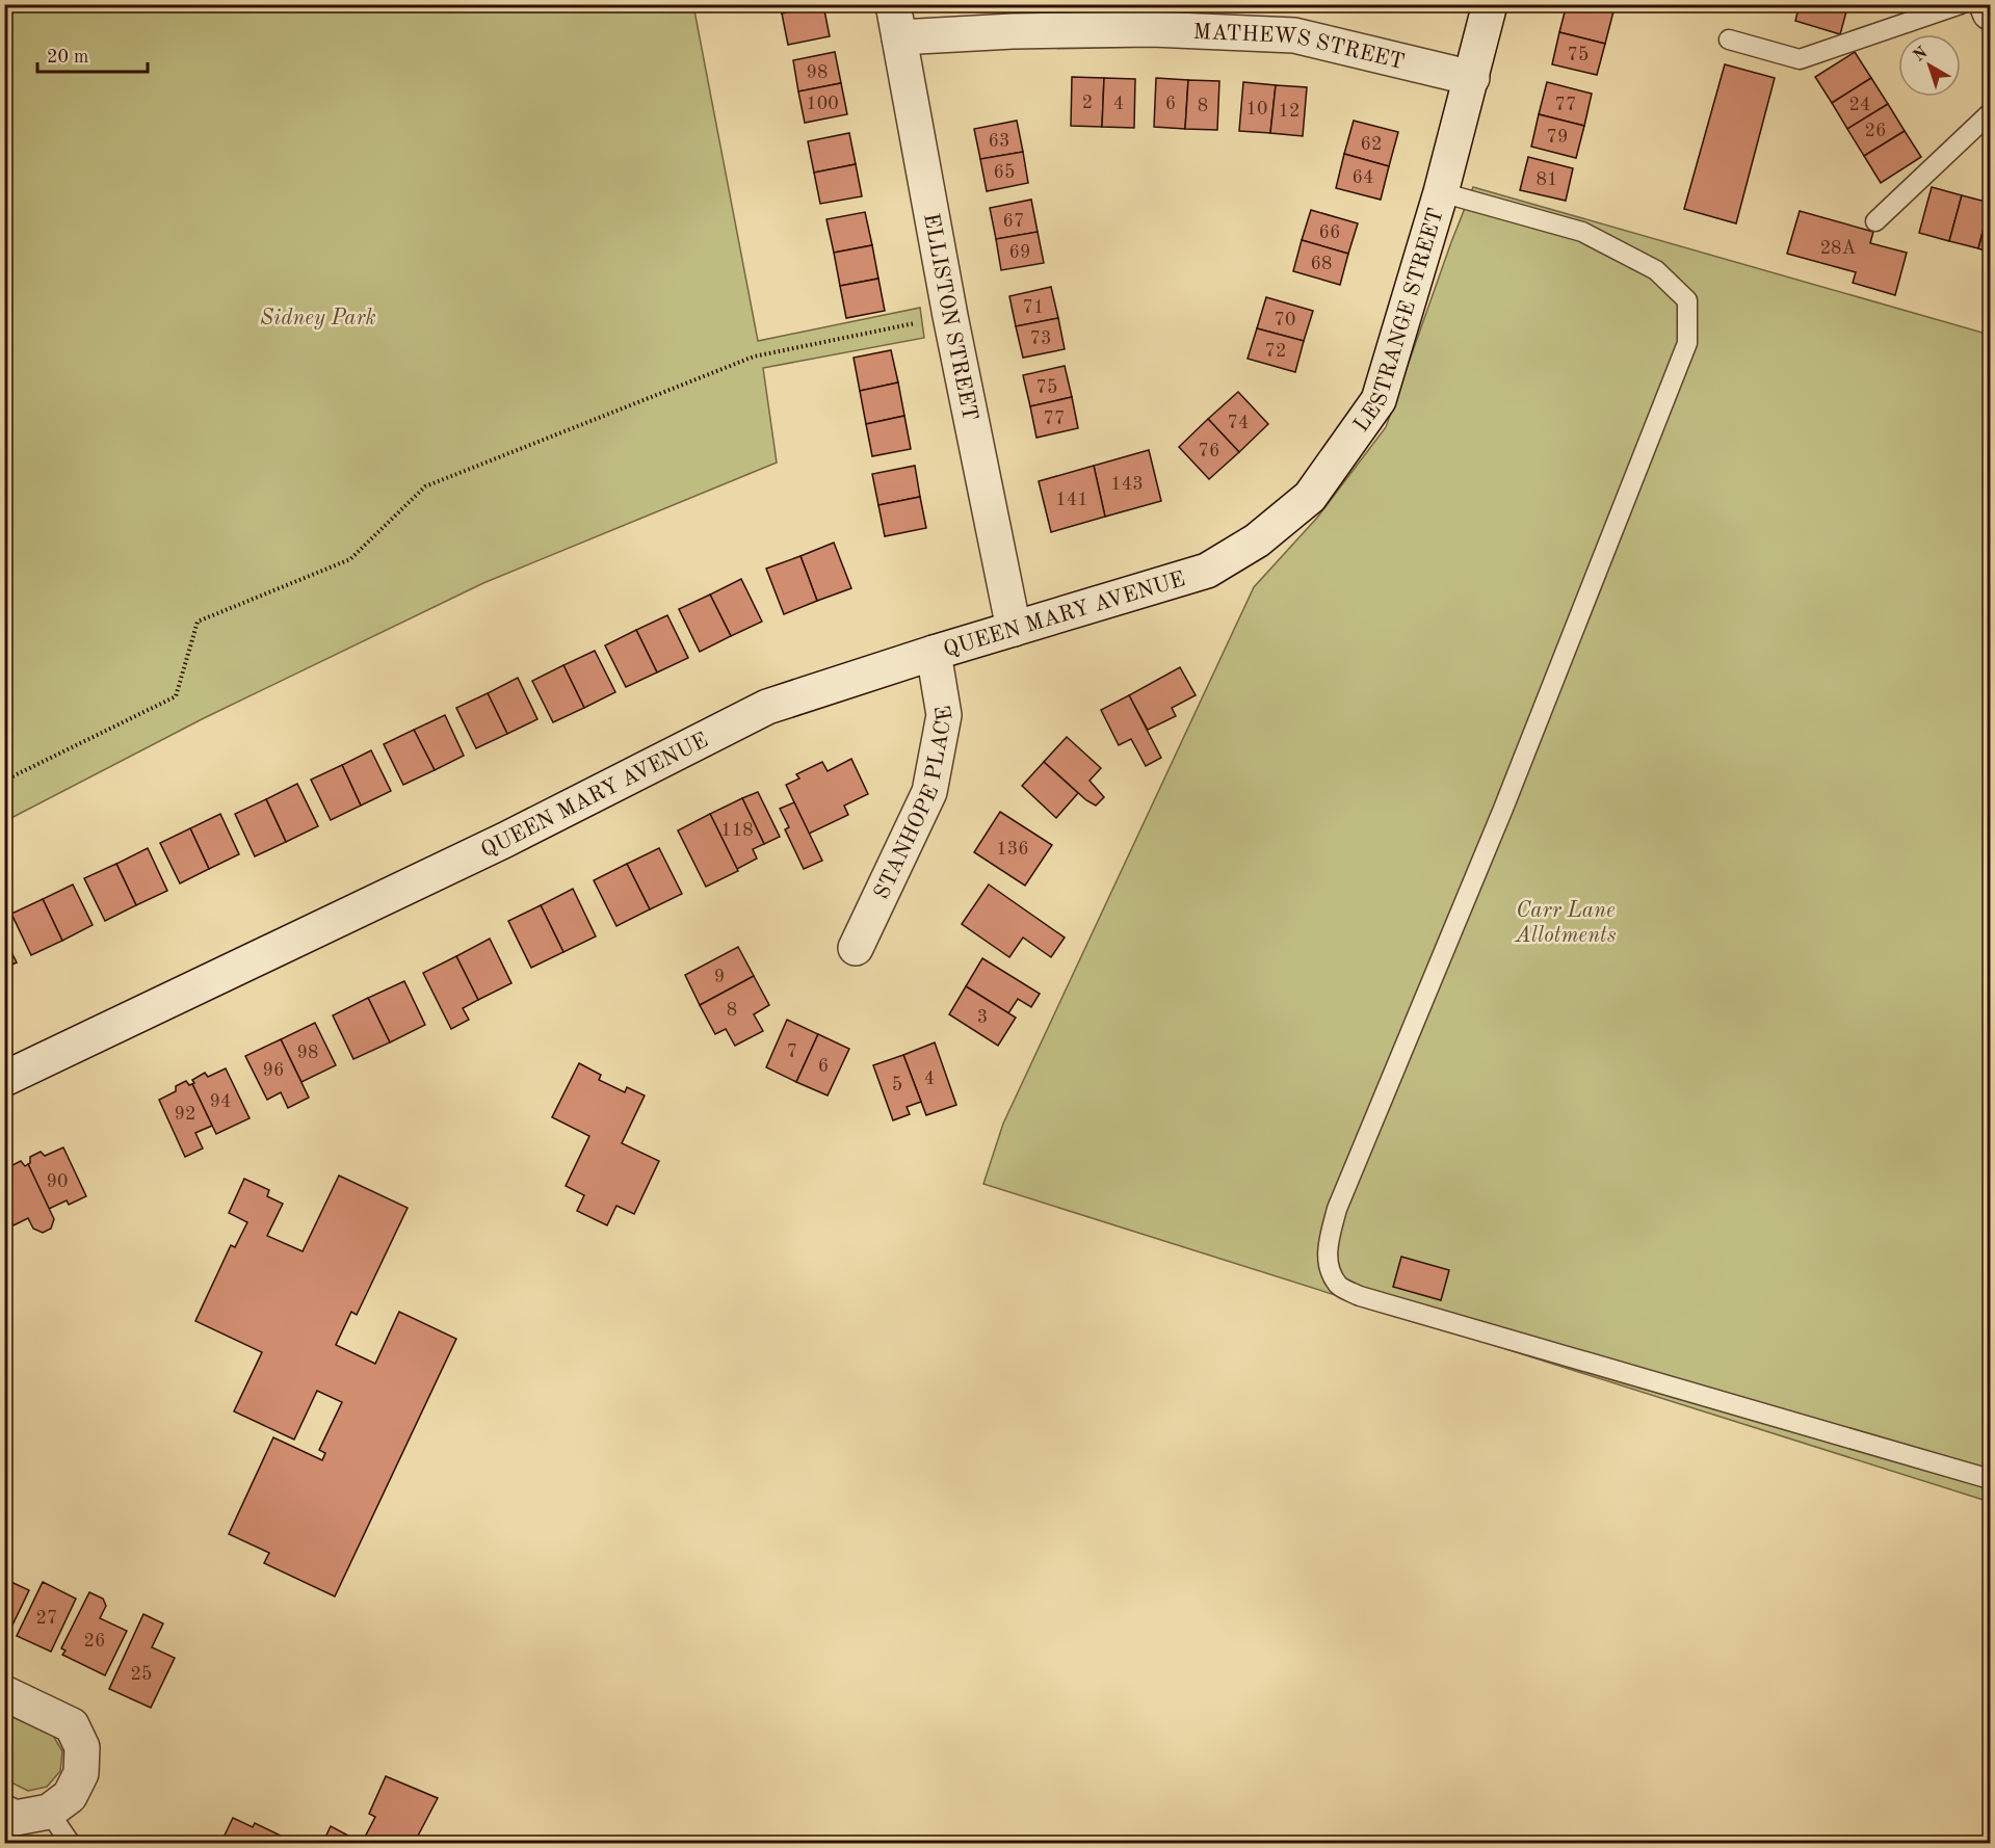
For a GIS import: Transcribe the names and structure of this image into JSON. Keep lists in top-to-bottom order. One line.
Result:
{"streets":{"street":["MATHEWS STREET","ELLISTON STREET","LESTRANGE STREET","QUEEN MARY AVENUE","STANHOPE PLACE"]},"crossings":[["MATHEWS STREET","ELLISTON STREET"],["MATHEWS STREET","LESTRANGE STREET"],["ELLISTON STREET","QUEEN MARY AVENUE"],["LESTRANGE STREET","QUEEN MARY AVENUE"],["QUEEN MARY AVENUE","STANHOPE PLACE"]],"parks":["Sidney Park","Carr Lane Allotments"],"house_numbers":["75","98","2","100","4","6","77","24","8","10","12","26","79","63","62","65","64","81","67","66","28A","69","68","71","70","73","72","75","77","74","76","143","141","118","136","9","8","3","7","98","6","96","4","5","94","92","90","27","26","25"],"scale_bar":"20 m","north":"top left"}
